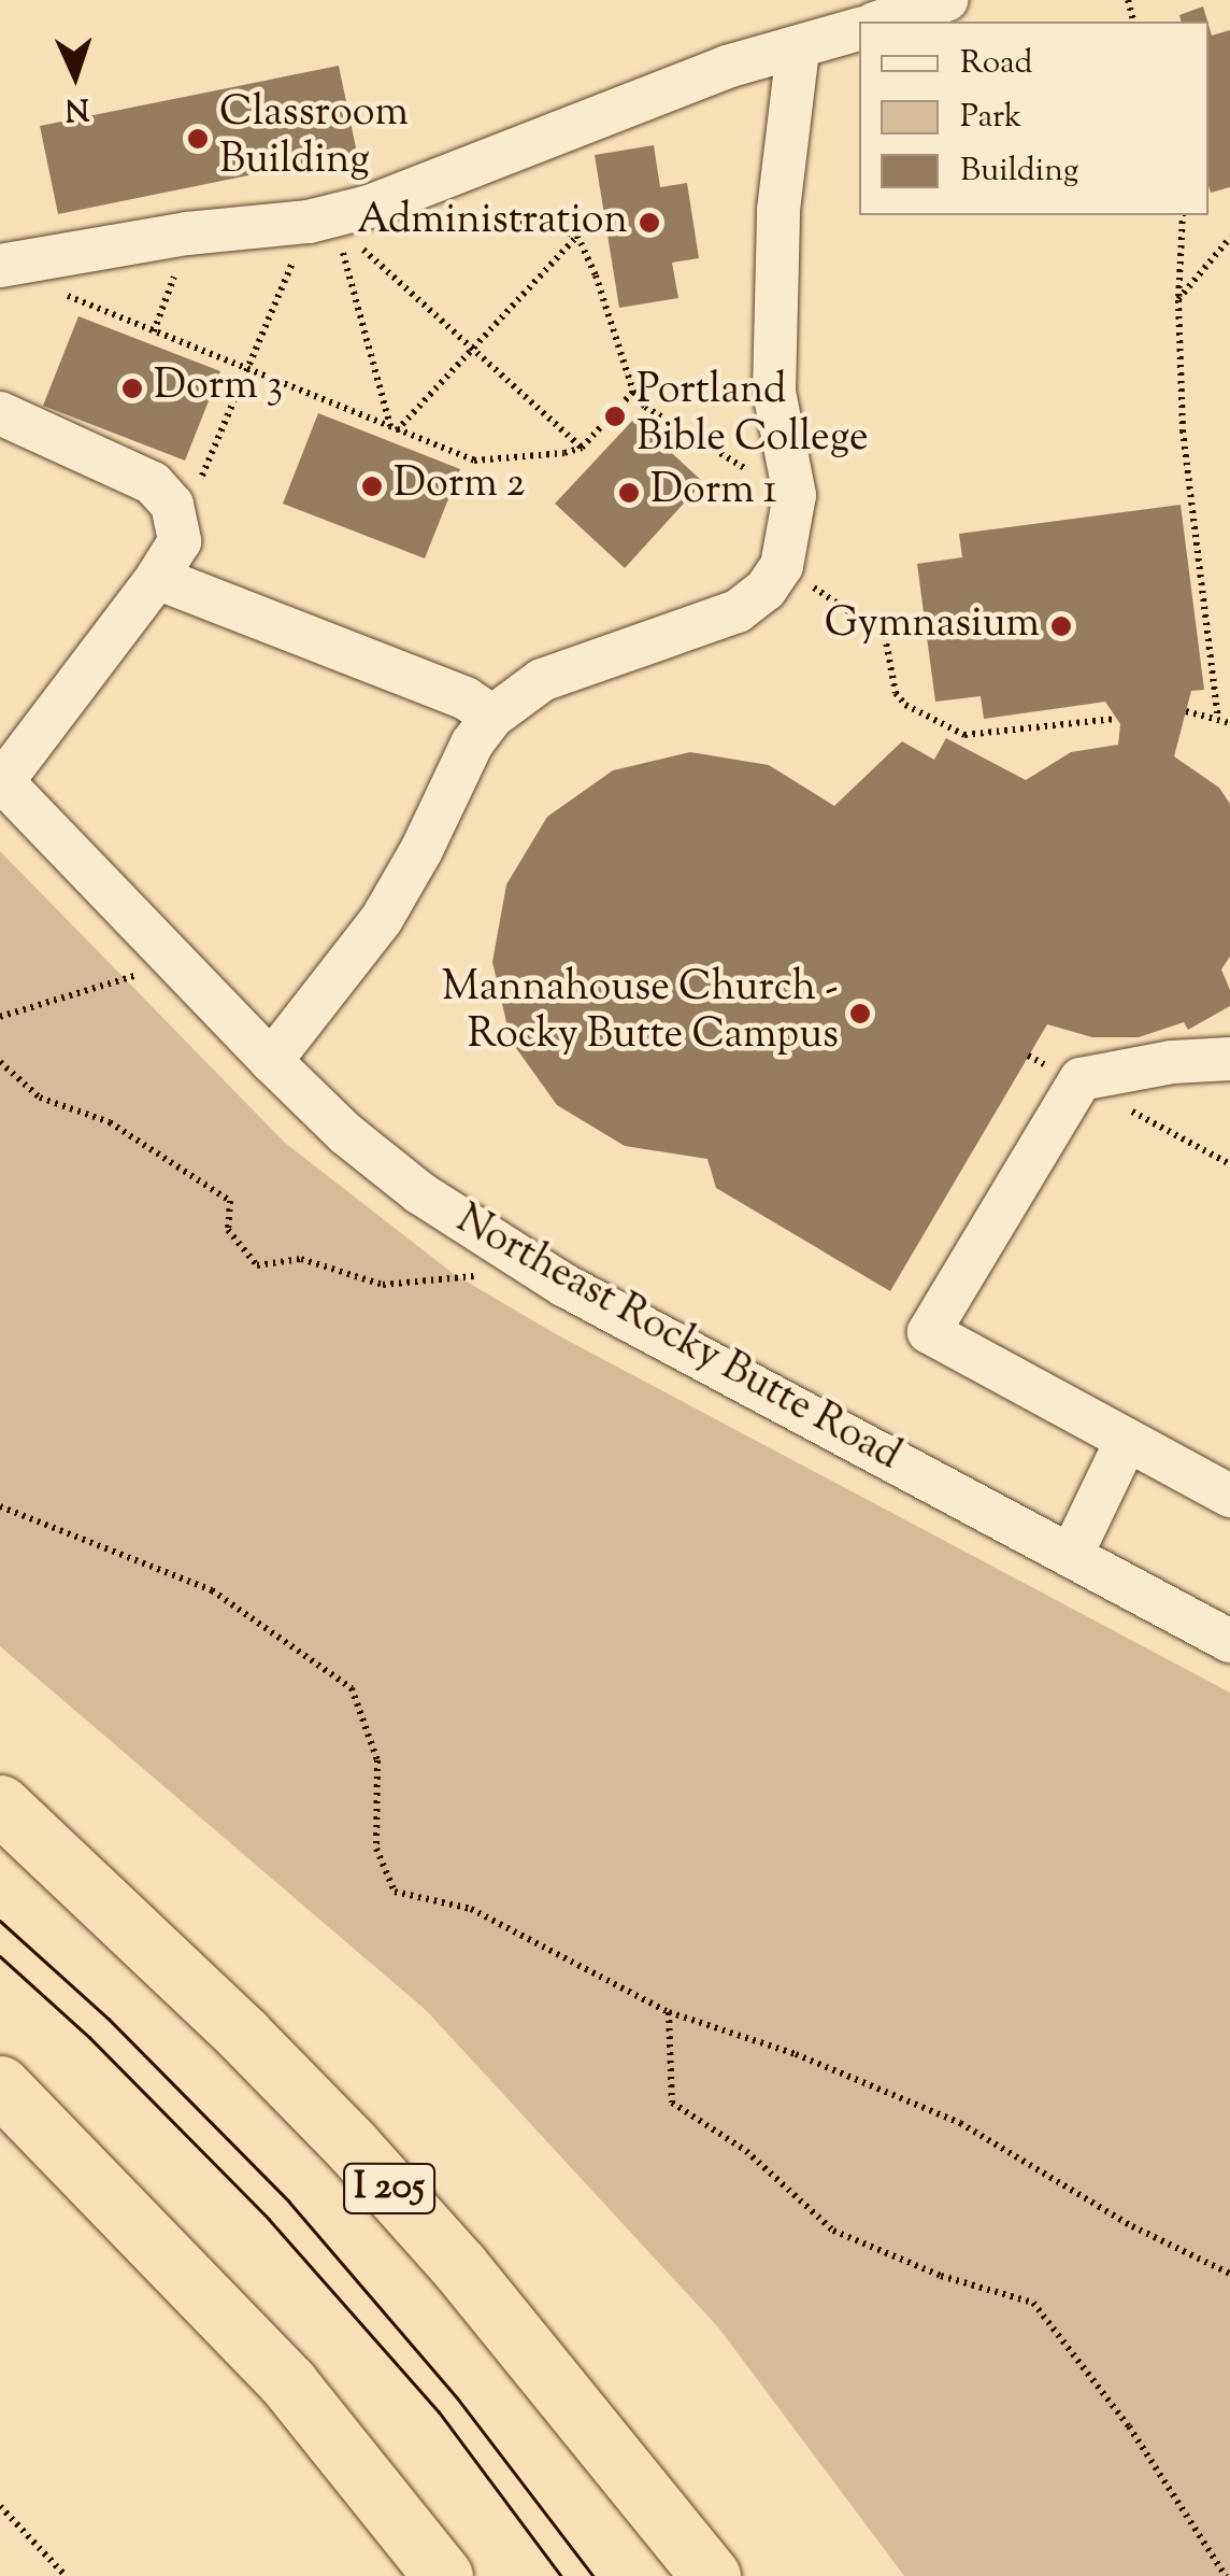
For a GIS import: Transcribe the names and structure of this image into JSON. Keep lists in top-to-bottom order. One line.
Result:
{"streets":{"highway":["I 205"],"street":["Northeast Rocky Butte Road"]},"places":["Classroom Building","Administration","Dorm 3","Portland Bible College","Dorm 2","Dorm 1","Gymnasium","Mannahouse Church - Rocky Butte Campus"],"legend":["Road","Park","Building"],"north":"bottom"}
